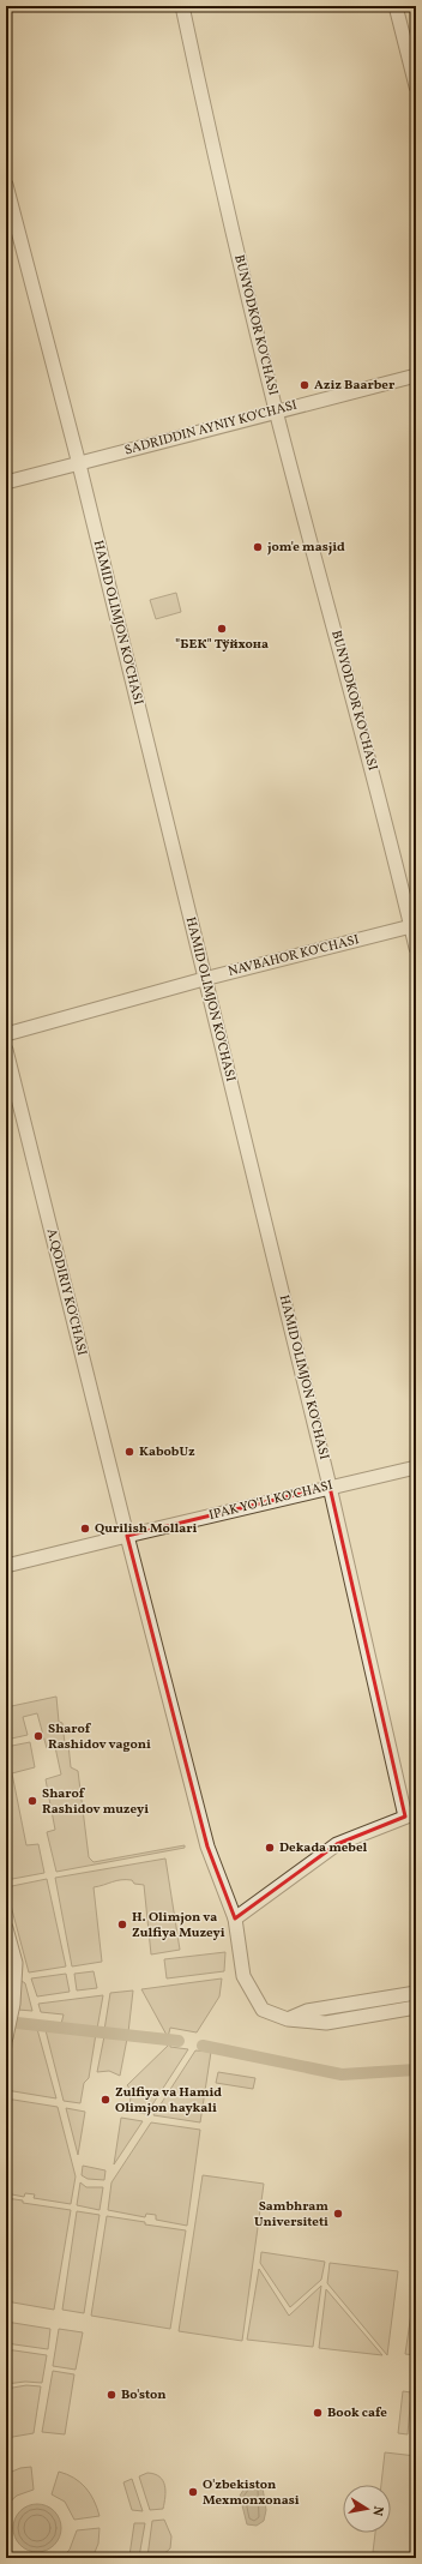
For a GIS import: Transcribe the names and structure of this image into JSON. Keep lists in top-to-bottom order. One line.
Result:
{"streets":{"street":["BUNYODKOR KO'CHASI","SADRIDDIN AYNIY KO'CHASI","HAMID OLIMJON KO'CHASI","NAVBAHOR KO'CHASI","A.QODIRIY KO'CHASI","IPAK YO'LI KO'CHASI"]},"crossings":[["BUNYODKOR KO'CHASI","SADRIDDIN AYNIY KO'CHASI"],["BUNYODKOR KO'CHASI","NAVBAHOR KO'CHASI"],["SADRIDDIN AYNIY KO'CHASI","HAMID OLIMJON KO'CHASI"],["HAMID OLIMJON KO'CHASI","NAVBAHOR KO'CHASI"],["HAMID OLIMJON KO'CHASI","IPAK YO'LI KO'CHASI"],["A.QODIRIY KO'CHASI","IPAK YO'LI KO'CHASI"]],"places":["Aziz Baarber","jom'e masjid","\"БЕК\" Тўйхона","KabobUz","Qurilish Mollari","Sharof Rashidov vagoni","Sharof Rashidov muzeyi","Dekada mebel","H. Olimjon va Zulfiya Muzeyi","Zulfiya va Hamid Olimjon haykali","Sambhram Universiteti","Bo'ston","Book cafe","O'zbekiston Mexmonxonasi"],"north":"right"}
